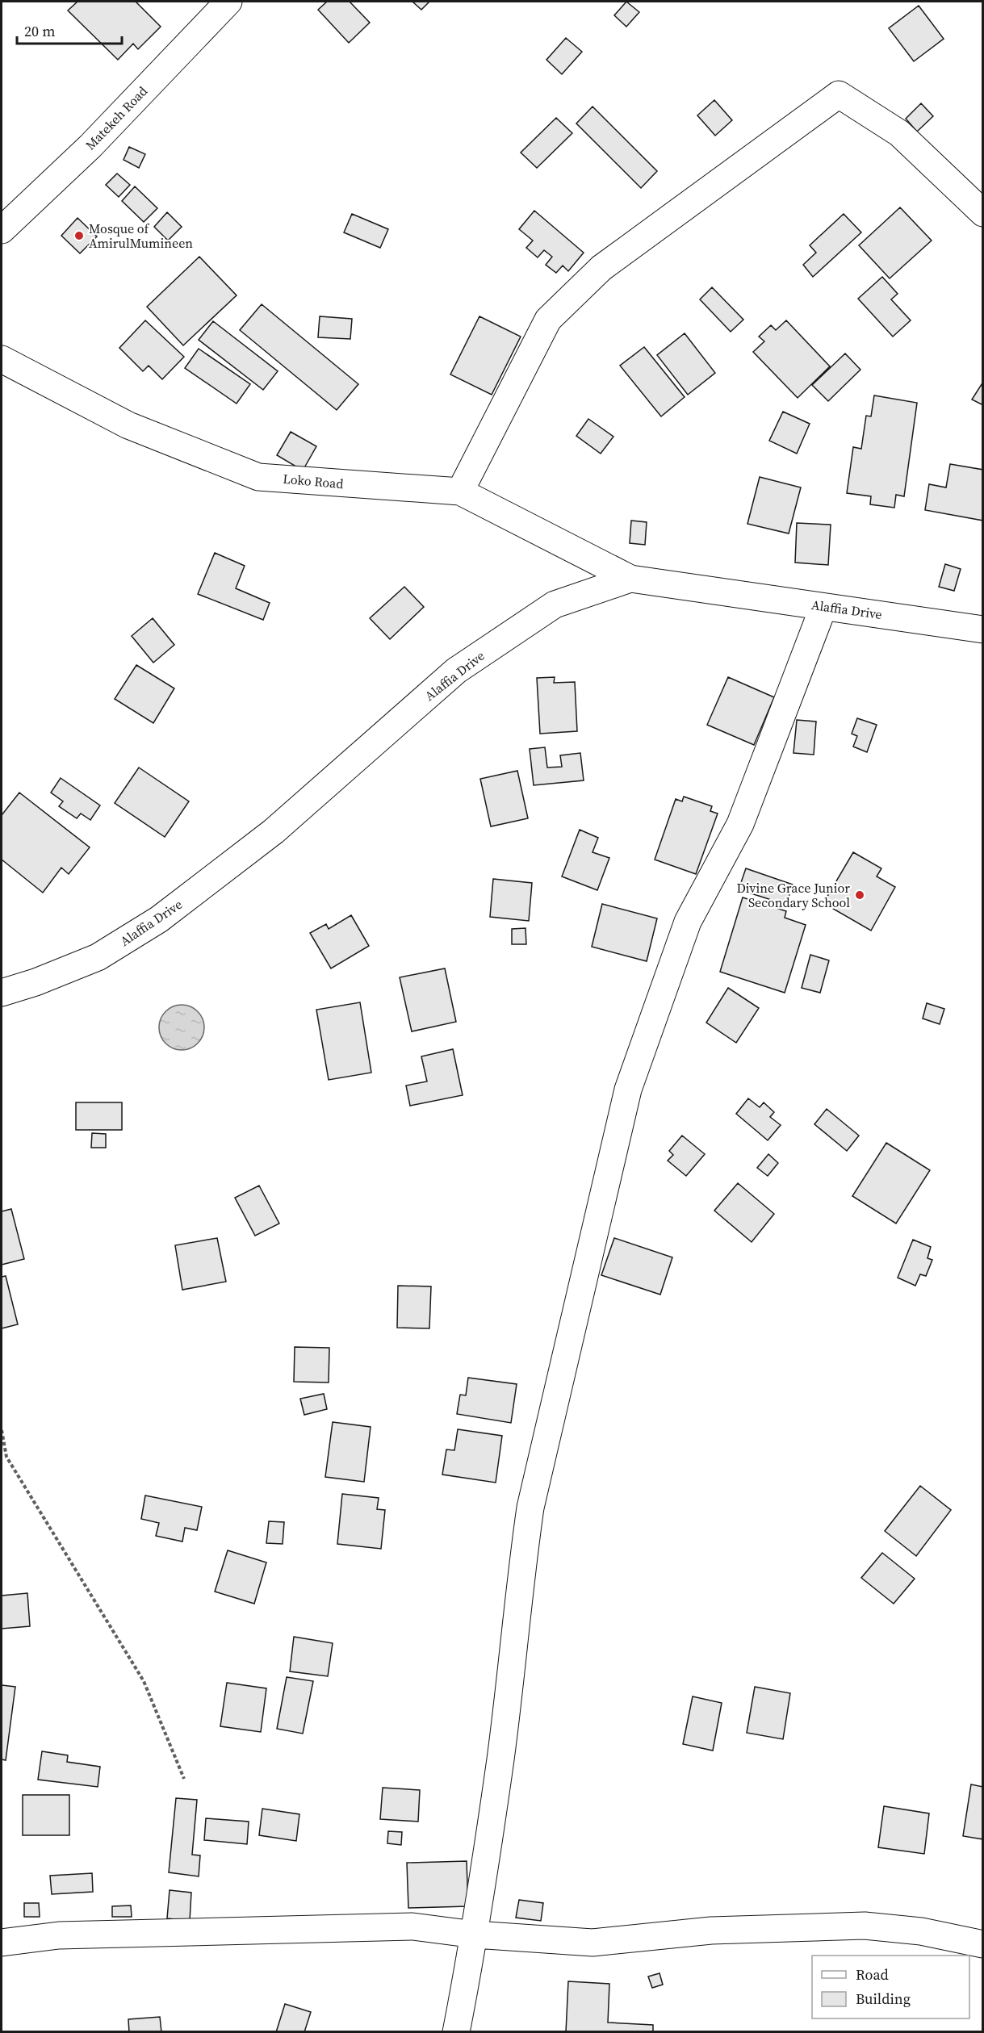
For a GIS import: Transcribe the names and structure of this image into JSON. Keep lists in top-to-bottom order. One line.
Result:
{"streets":{"street":["Matekeh Road","Loko Road","Alaffia Drive"]},"crossings":[["Loko Road","Alaffia Drive"]],"places":["Mosque of AmirulMumineen","Divine Grace Junior Secondary School"],"legend":["Road","Building"],"scale_bar":"20 m"}
